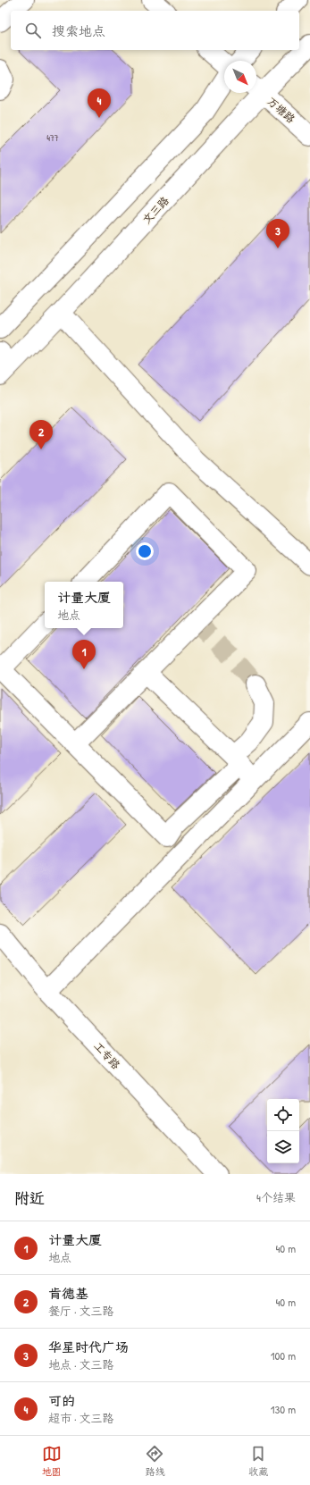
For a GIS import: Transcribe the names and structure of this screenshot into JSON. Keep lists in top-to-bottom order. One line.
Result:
{"streets":{"main road":["万塘路","文三路","工专路"]},"crossings":[["万塘路","文三路"]],"house_numbers":["477"],"north":"bottom right","page":{"search":"搜索地点","pins":["4","3","2","1"],"popup":["计量大厦","地点"],"heading":["附近","4个结果"],"list":[{"mark":"1","name":"计量大厦","note":"地点","value":"40 m"},{"mark":"2","name":"肯德基","note":"餐厅 · 文三路","value":"40 m"},{"mark":"3","name":"华星时代广场","note":"地点 · 文三路","value":"100 m"},{"mark":"4","name":"可的","note":"超市 · 文三路","value":"130 m"}],"nav":["地图","路线","收藏"]}}
